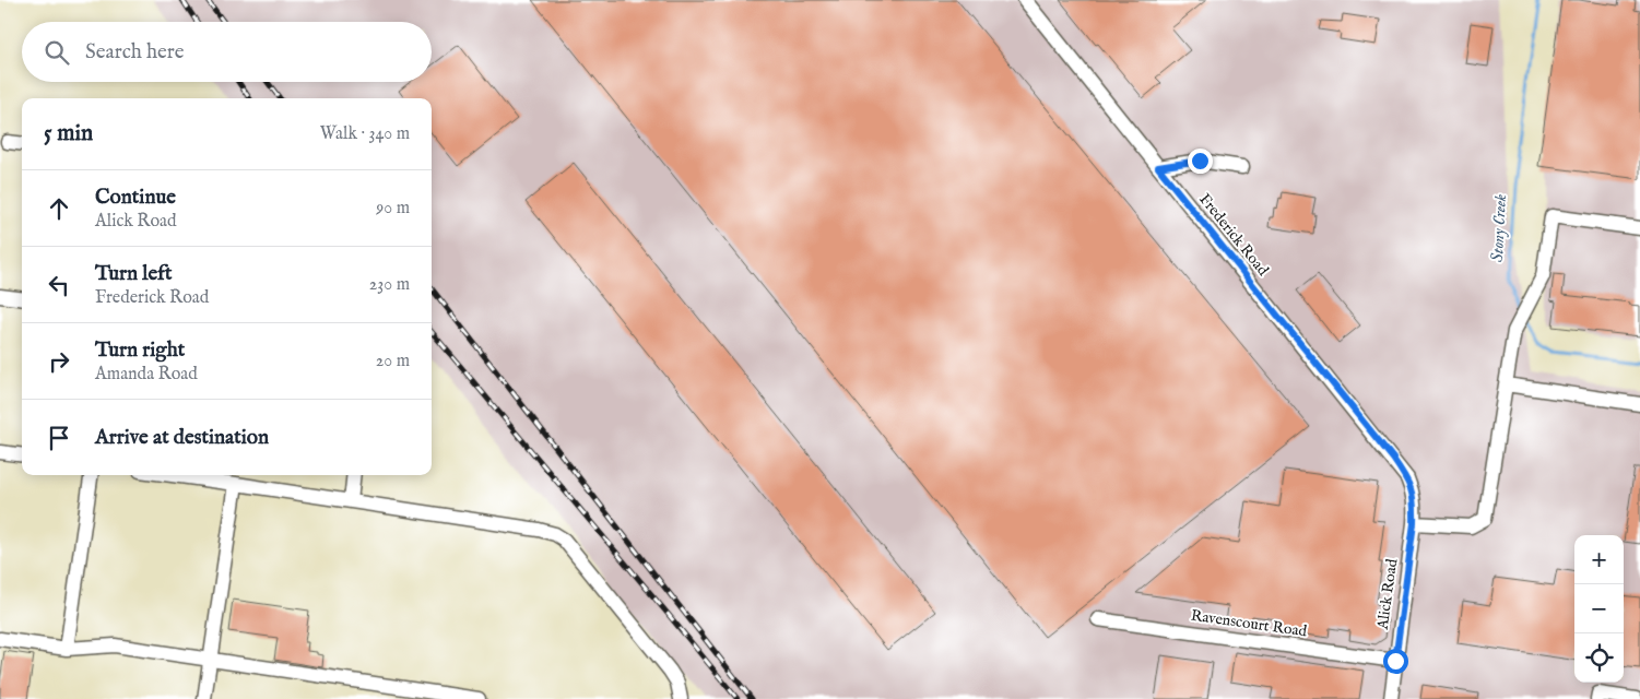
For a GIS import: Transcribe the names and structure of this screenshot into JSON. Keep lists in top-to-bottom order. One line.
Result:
{"streets":{"street":["Frederick Road","Alick Road","Ravenscourt Road"]},"crossings":[["Frederick Road","Alick Road"],["Alick Road","Ravenscourt Road"]],"water":["Stony Creek"],"page":{"search":"Search here","heading":["5 min","Walk · 340 m"],"list":[["Continue","Alick Road","90 m"],["Turn left","Frederick Road","230 m"],["Turn right","Amanda Road","20 m"],"Arrive at destination"],"map_buttons":["+","−"]}}
